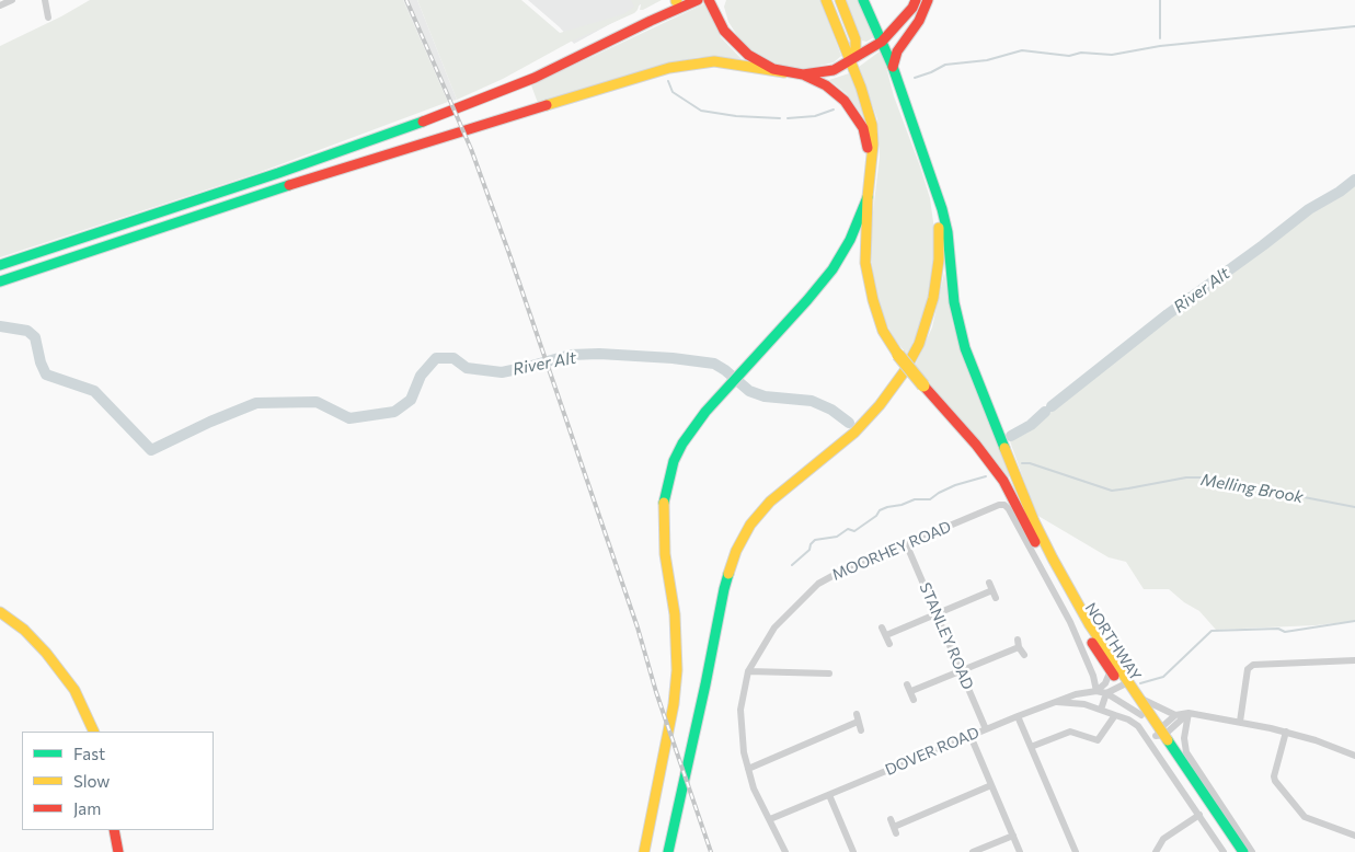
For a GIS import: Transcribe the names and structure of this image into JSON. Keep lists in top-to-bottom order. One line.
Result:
{"streets":{"main road":["NORTHWAY"],"street":["MOORHEY ROAD","STANLEY ROAD","DOVER ROAD"]},"crossings":[["MOORHEY ROAD","STANLEY ROAD"],["MOORHEY ROAD","NORTHWAY"],["MOORHEY ROAD","DOVER ROAD"],["STANLEY ROAD","DOVER ROAD"],["NORTHWAY","DOVER ROAD"]],"water":["River Alt","Melling Brook"],"legend":["Fast","Slow","Jam"]}
